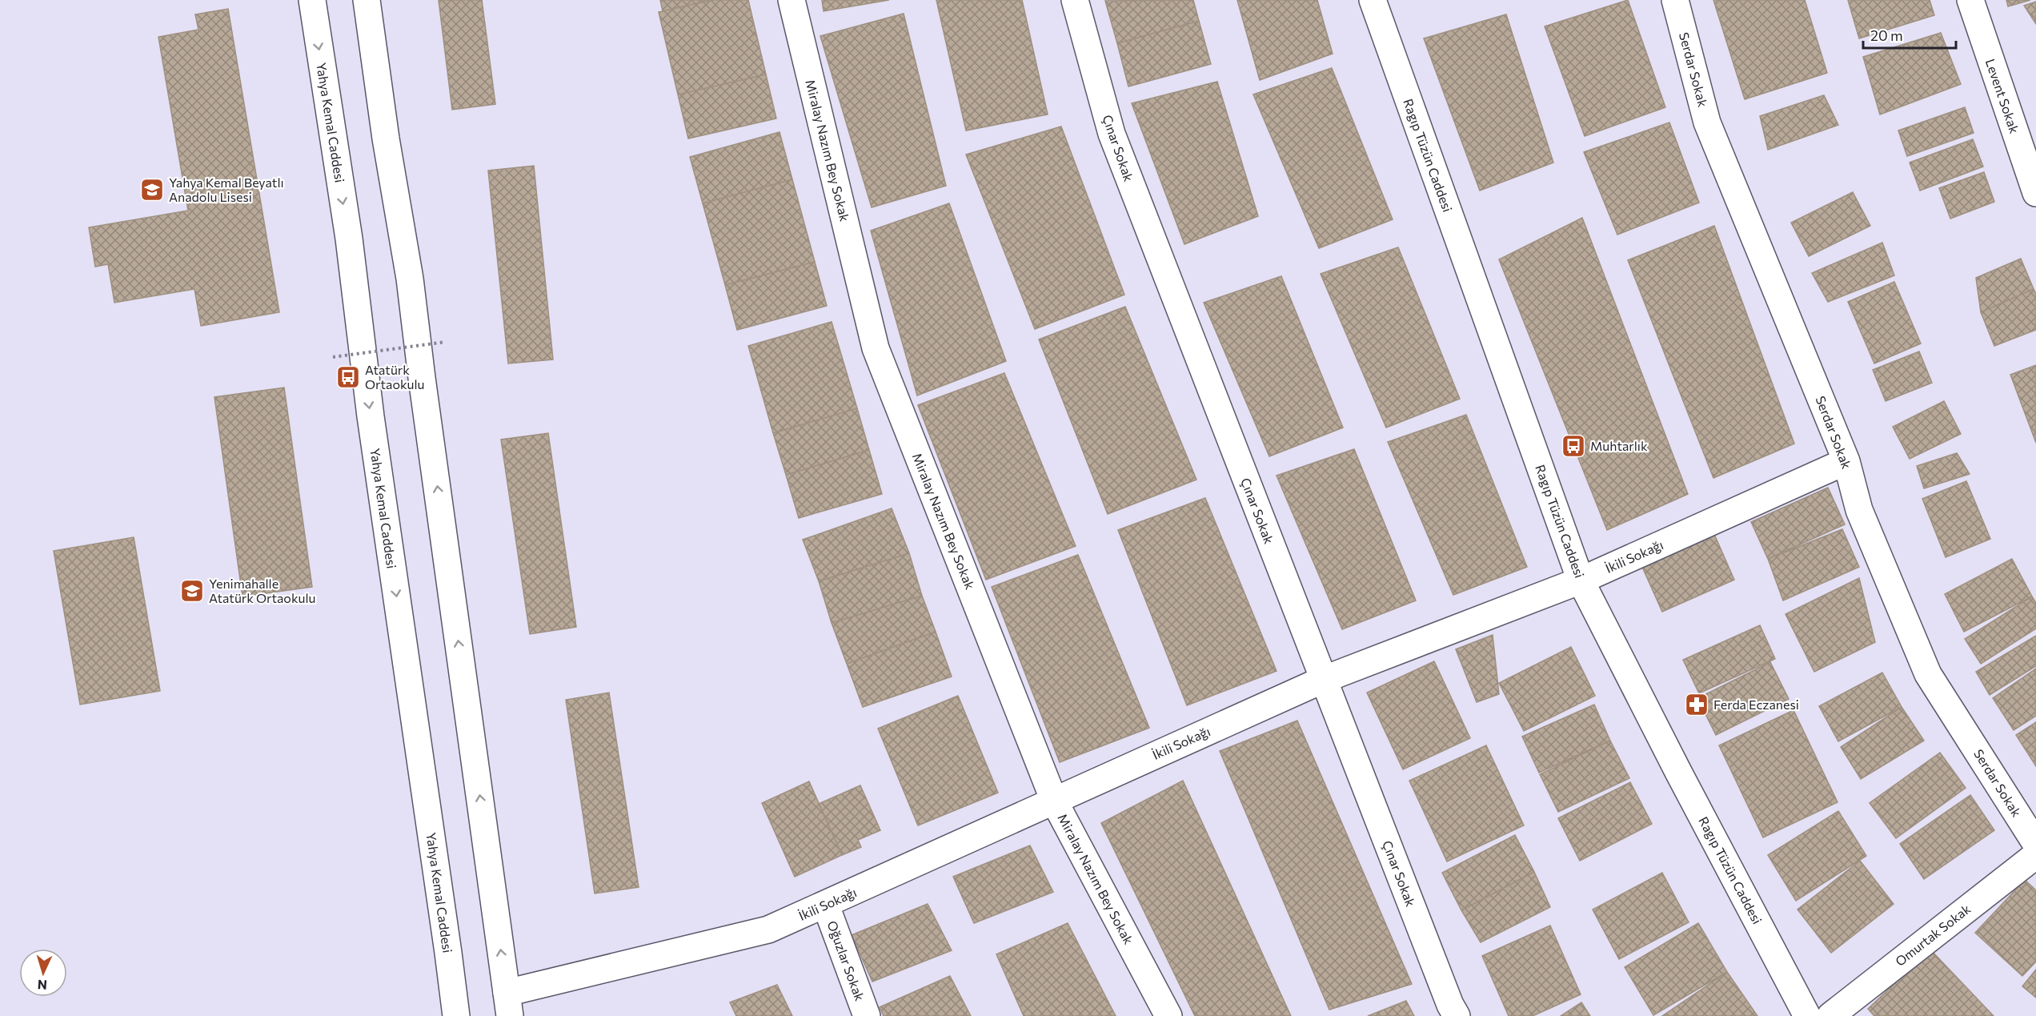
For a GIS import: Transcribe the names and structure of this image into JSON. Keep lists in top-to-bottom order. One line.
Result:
{"streets":{"street":["Serdar Sokak","Levent Sokak","Yahya Kemal Caddesi","Çınar Sokak","Miralay Nazım Bey Sokak","Ragıp Tüzün Caddesi","İkili Sokağı","Omurtak Sokak","Oğuzlar Sokak"]},"crossings":[["Serdar Sokak","İkili Sokağı"],["Çınar Sokak","İkili Sokağı"],["Miralay Nazım Bey Sokak","İkili Sokağı"],["Ragıp Tüzün Caddesi","İkili Sokağı"],["İkili Sokağı","Oğuzlar Sokak"]],"places":{"school or university":["Yahya Kemal Beyatlı Anadolu Lisesi","Yenimahalle Atatürk Ortaokulu"],"bus stop":["Atatürk Ortaokulu","Muhtarlık"],"pharmacy":["Ferda Eczanesi"]},"scale_bar":"20 m","north":"bottom"}
